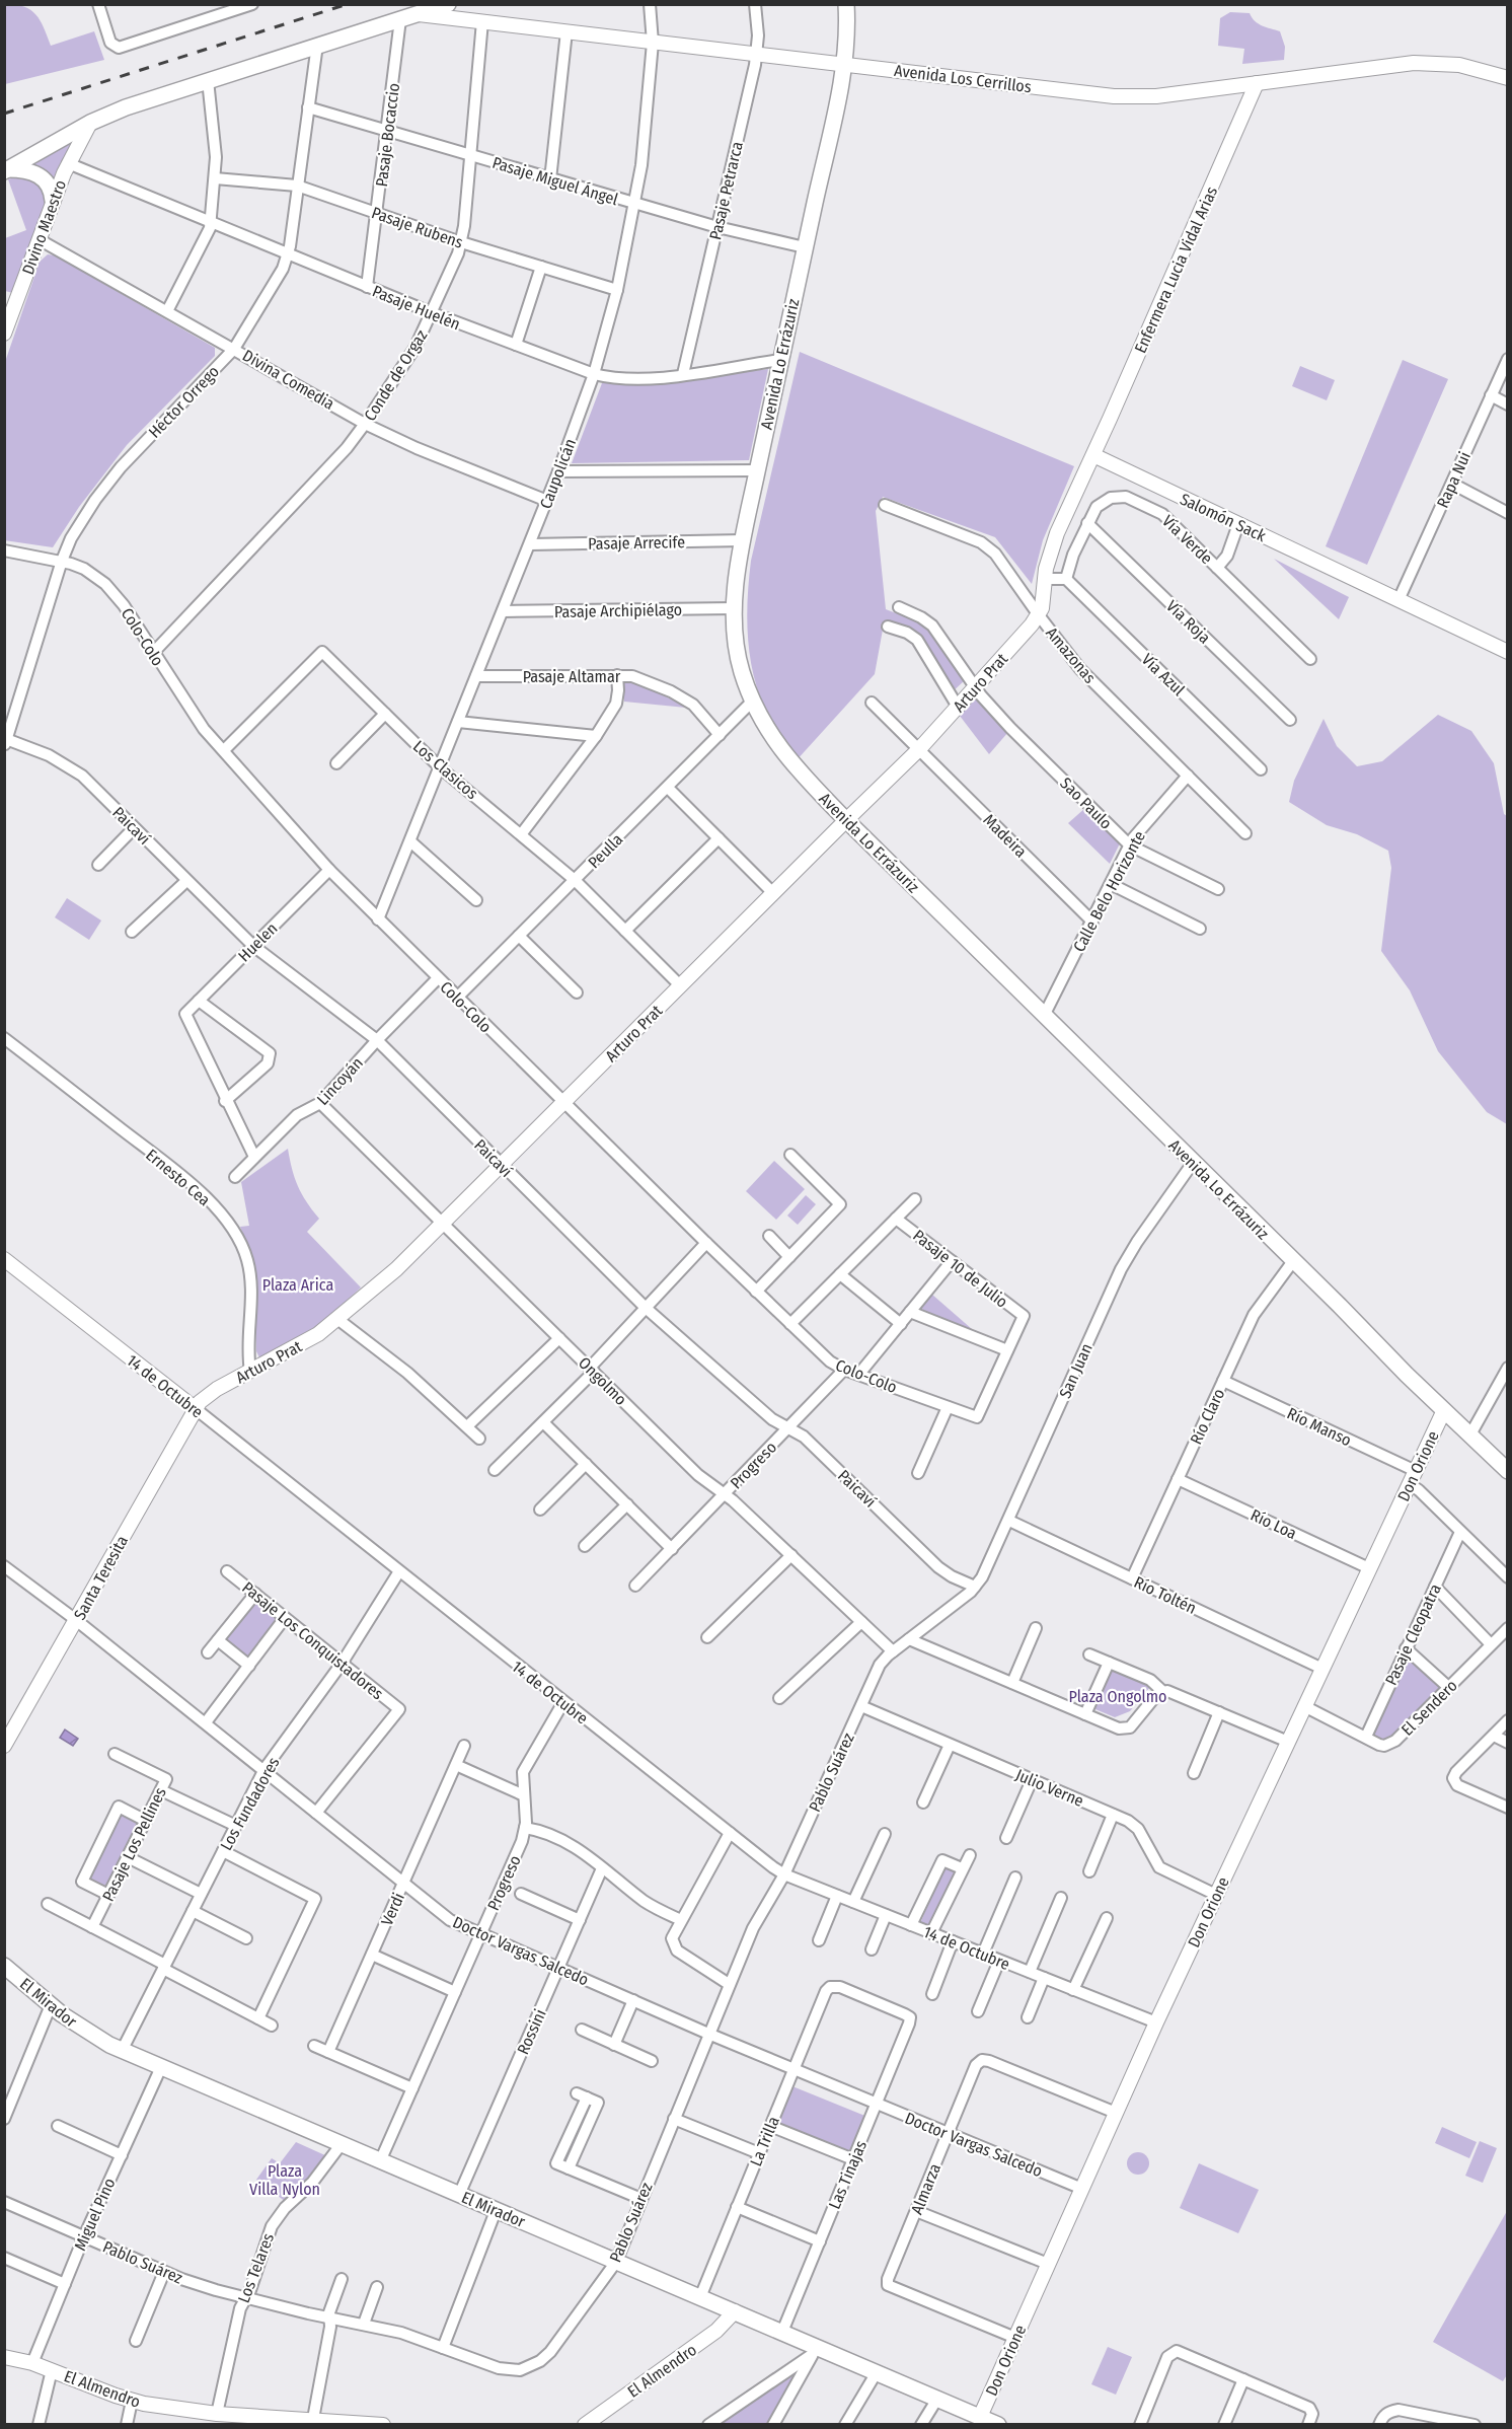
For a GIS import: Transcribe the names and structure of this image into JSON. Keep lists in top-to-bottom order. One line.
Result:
{"streets":{"main road":["Avenida Lo Errázuriz","El Mirador"],"street":["Avenida Los Cerrillos","Pasaje Bocaccio","Pasaje Miguel Ángel","Pasaje Petrarca","Divino Maestro","Pasaje Rubens","Enfermera Lucia Vidal Arias","Pasaje Huelén","Conde de Orgaz","Divina Comedia","Héctor Orrego","Caupolicán","Rapa Nui","Salomón Sack","Vía Verde","Pasaje Arrecife","Pasaje Archipiélago","Vía Roja","Colo-Colo","Amazonas","Vía Azul","Pasaje Altamar","Arturo Prat","Los Clasicos","Sao Paulo","Paicaví","Madeira","Peulla","Calle Belo Horizonte","Huelen","Lincoyán","Ernesto Cea","Pasaje 10 de Julio","San Juan","Ongolmo","14 de Octubre","Río Claro","Río Manso","Progreso","Don Orione","Río Loa","Santa Teresita","Río Toltén","Pasaje Cleopatra","Pasaje Los Conquistadores","El Sendero","Pablo Suárez","Julio Verne","Los Fundadores","Pasaje Los Pellines","Verdi","Doctor Vargas Salcedo","Rossini","La Trilla","Las Tinajas","Almarza","Miguel Pino","Los Telares","El Almendro"]},"crossings":[["Avenida Los Cerrillos","Pasaje Petrarca"],["Avenida Los Cerrillos","Enfermera Lucia Vidal Arias"],["Avenida Los Cerrillos","Avenida Lo Errázuriz"],["Avenida Los Cerrillos","Conde de Orgaz"],["Avenida Los Cerrillos","Caupolicán"],["Pasaje Bocaccio","Pasaje Miguel Ángel"],["Pasaje Bocaccio","Pasaje Rubens"],["Pasaje Bocaccio","Pasaje Huelén"],["Pasaje Miguel Ángel","Pasaje Petrarca"],["Pasaje Miguel Ángel","Avenida Lo Errázuriz"],["Pasaje Miguel Ángel","Conde de Orgaz"],["Pasaje Miguel Ángel","Héctor Orrego"],["Pasaje Miguel Ángel","Caupolicán"],["Pasaje Petrarca","Pasaje Huelén"],["Divino Maestro","Pasaje Huelén"],["Divino Maestro","Divina Comedia"],["Pasaje Rubens","Conde de Orgaz"],["Pasaje Rubens","Héctor Orrego"],["Pasaje Rubens","Caupolicán"],["Enfermera Lucia Vidal Arias","Salomón Sack"],["Pasaje Huelén","Avenida Lo Errázuriz"],["Pasaje Huelén","Conde de Orgaz"],["Pasaje Huelén","Héctor Orrego"],["Pasaje Huelén","Caupolicán"],["Avenida Lo Errázuriz","Pasaje Arrecife"],["Avenida Lo Errázuriz","Pasaje Archipiélago"],["Avenida Lo Errázuriz","Arturo Prat"],["Avenida Lo Errázuriz","Peulla"],["Avenida Lo Errázuriz","Calle Belo Horizonte"],["Avenida Lo Errázuriz","San Juan"],["Avenida Lo Errázuriz","Río Claro"],["Avenida Lo Errázuriz","Don Orione"],["Conde de Orgaz","Divina Comedia"],["Conde de Orgaz","Colo-Colo"],["Divina Comedia","Héctor Orrego"],["Divina Comedia","Caupolicán"],["Héctor Orrego","Colo-Colo"],["Héctor Orrego","Paicaví"],["Caupolicán","Pasaje Arrecife"],["Caupolicán","Pasaje Archipiélago"],["Caupolicán","Colo-Colo"],["Caupolicán","Pasaje Altamar"],["Caupolicán","Los Clasicos"],["Rapa Nui","Salomón Sack"],["Vía Verde","Vía Roja"],["Vía Verde","Vía Azul"],["Colo-Colo","Arturo Prat"],["Colo-Colo","Los Clasicos"],["Colo-Colo","Peulla"],["Colo-Colo","Huelen"],["Colo-Colo","Lincoyán"],["Colo-Colo","Pasaje 10 de Julio"],["Colo-Colo","Progreso"],["Amazonas","Arturo Prat"],["Amazonas","Calle Belo Horizonte"],["Pasaje Altamar","Peulla"],["Arturo Prat","Los Clasicos"],["Arturo Prat","Sao Paulo"],["Arturo Prat","Paicaví"],["Arturo Prat","Madeira"],["Arturo Prat","Ernesto Cea"],["Arturo Prat","Ongolmo"],["Arturo Prat","14 de Octubre"],["Arturo Prat","Santa Teresita"],["Los Clasicos","Peulla"],["Sao Paulo","Calle Belo Horizonte"],["Paicaví","Huelen"],["Paicaví","Lincoyán"],["Paicaví","San Juan"],["Paicaví","Progreso"],["Paicaví","Pablo Suárez"],["Madeira","Calle Belo Horizonte"],["Lincoyán","Ongolmo"],["San Juan","Río Toltén"],["San Juan","Pablo Suárez"],["Ongolmo","Progreso"],["Ongolmo","Pablo Suárez"],["14 de Octubre","Progreso"],["14 de Octubre","Don Orione"],["14 de Octubre","Santa Teresita"],["14 de Octubre","Pablo Suárez"],["14 de Octubre","Los Fundadores"],["Río Claro","Río Manso"],["Río Claro","Río Loa"],["Río Claro","Río Toltén"],["Río Manso","Don Orione"],["Río Manso","Pasaje Cleopatra"],["Progreso","Doctor Vargas Salcedo"],["Progreso","El Mirador"],["Don Orione","Río Loa"],["Don Orione","Río Toltén"],["Don Orione","El Sendero"],["Don Orione","Julio Verne"],["Don Orione","Doctor Vargas Salcedo"],["Don Orione","El Mirador"],["Don Orione","Almarza"],["Santa Teresita","Doctor Vargas Salcedo"],["Pasaje Cleopatra","El Sendero"],["Pasaje Los Conquistadores","Los Fundadores"],["Pasaje Los Conquistadores","Doctor Vargas Salcedo"],["Pablo Suárez","Julio Verne"],["Pablo Suárez","Doctor Vargas Salcedo"],["Pablo Suárez","El Mirador"],["Pablo Suárez","Miguel Pino"],["Pablo Suárez","Los Telares"],["Los Fundadores","Doctor Vargas Salcedo"],["Los Fundadores","El Mirador"],["Verdi","Doctor Vargas Salcedo"],["Doctor Vargas Salcedo","Rossini"],["Doctor Vargas Salcedo","La Trilla"],["Doctor Vargas Salcedo","Las Tinajas"],["Doctor Vargas Salcedo","Almarza"],["El Mirador","Rossini"],["El Mirador","La Trilla"],["El Mirador","Las Tinajas"],["El Mirador","Miguel Pino"],["El Mirador","Los Telares"],["El Mirador","El Almendro"],["La Trilla","Las Tinajas"],["Miguel Pino","El Almendro"],["Los Telares","El Almendro"]],"parks":["Plaza Arica","Plaza Ongolmo","Plaza Villa Nylon"]}
